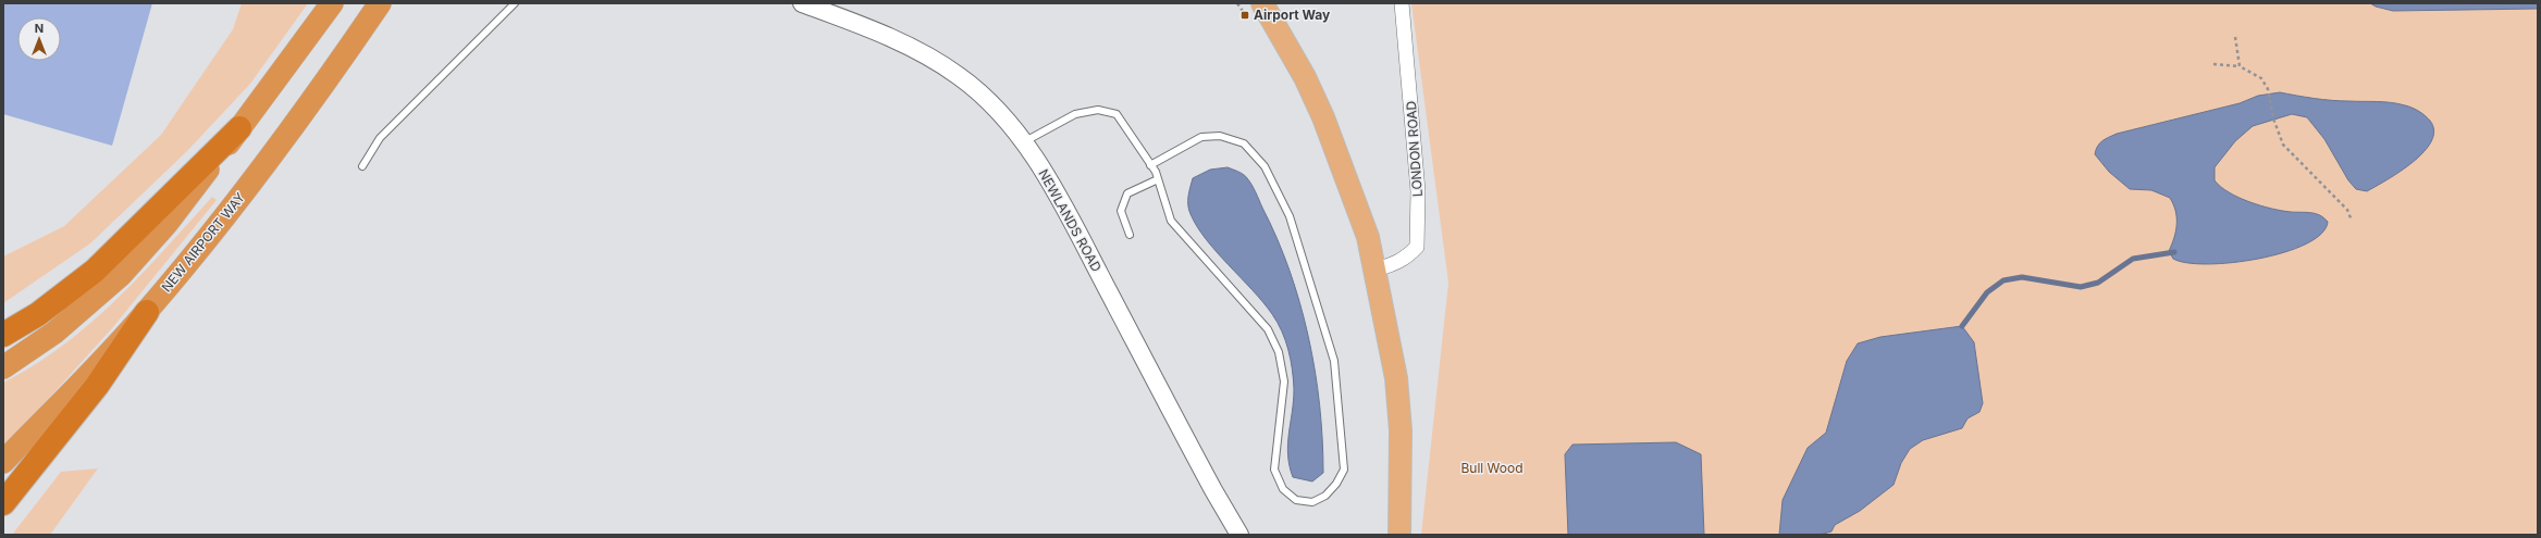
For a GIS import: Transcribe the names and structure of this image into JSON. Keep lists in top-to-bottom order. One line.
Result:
{"streets":{"highway":["NEW AIRPORT WAY"],"street":["LONDON ROAD","NEWLANDS ROAD"]},"parks":["Bull Wood"],"places":{"transit":["Airport Way"]},"north":"top"}
